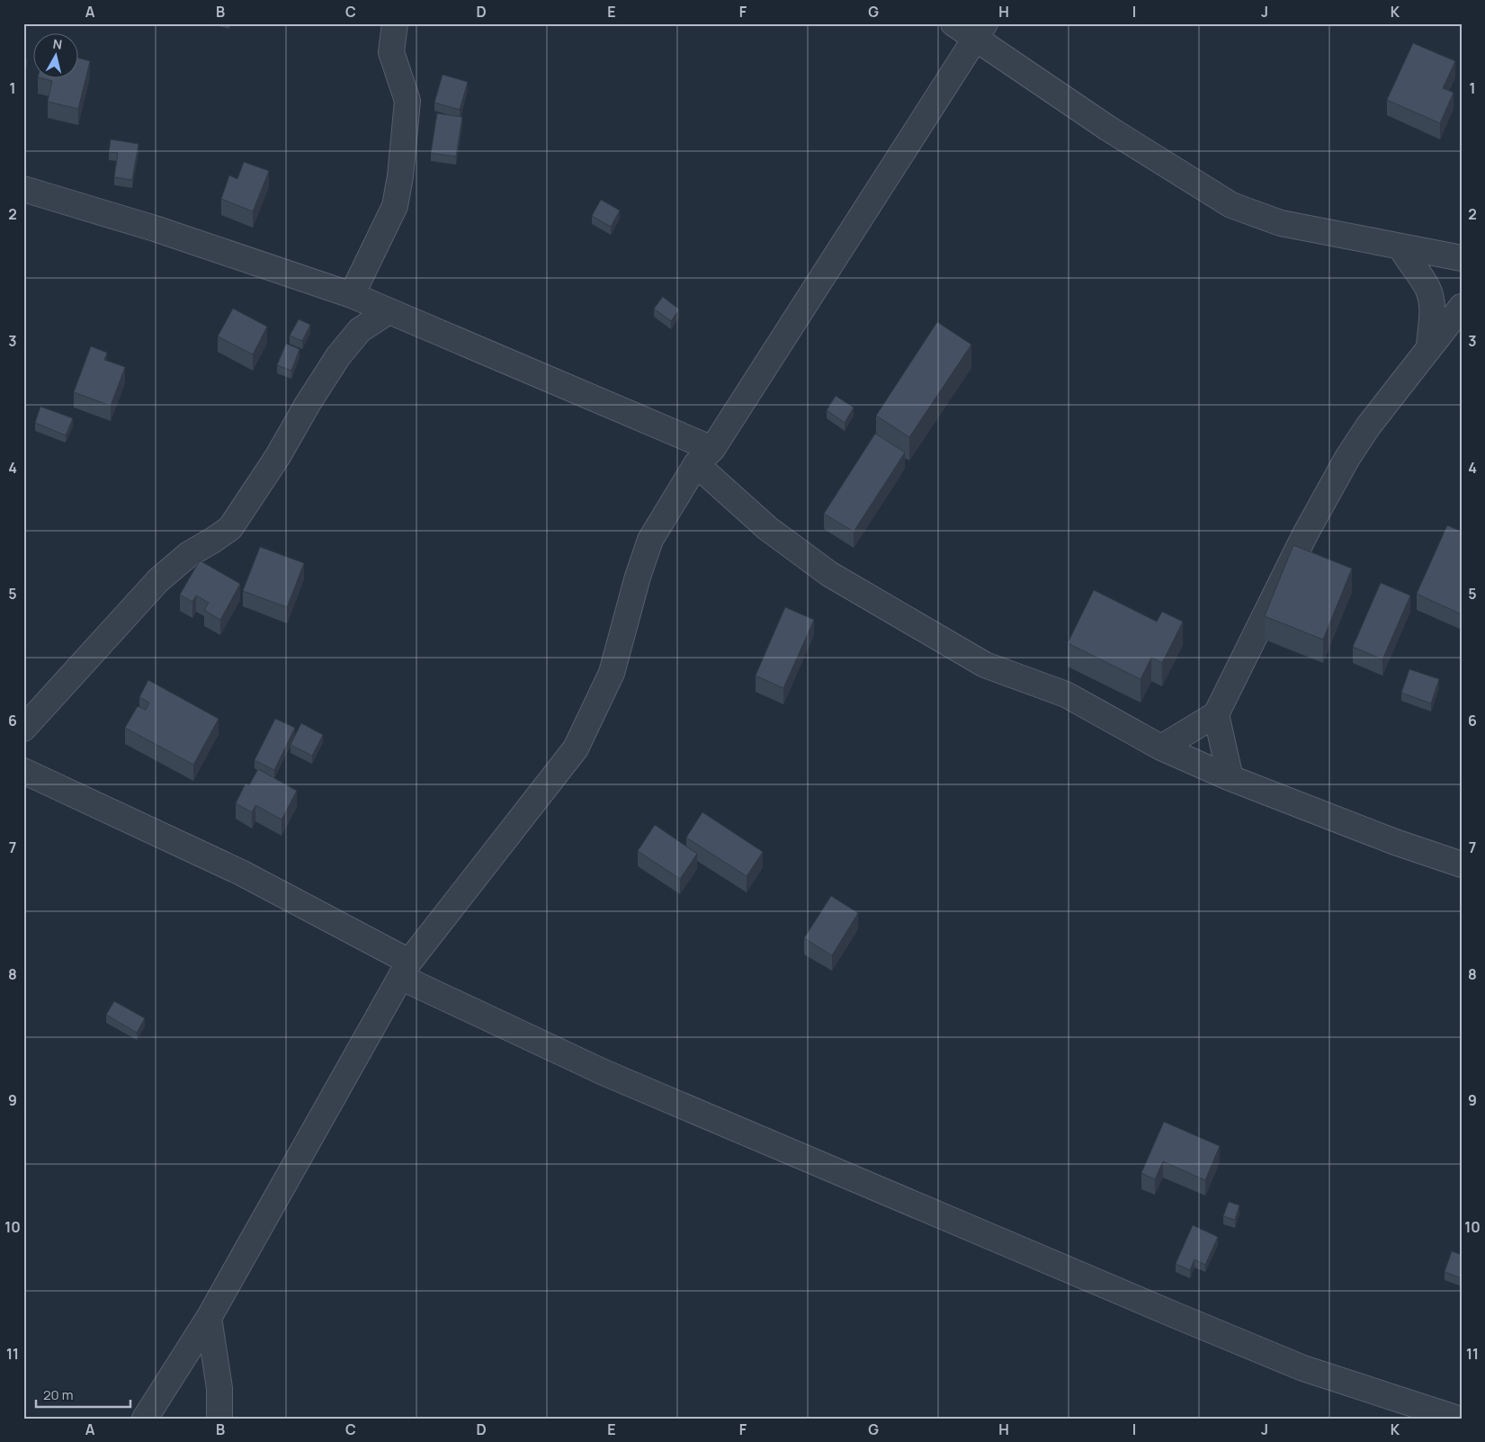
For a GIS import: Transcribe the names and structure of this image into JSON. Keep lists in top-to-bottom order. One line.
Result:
{"scale_bar":"20 m","north":"top","grid":{"columns":["A","B","C","D","E","F","G","H","I","J","K"],"rows":["1","2","3","4","5","6","7","8","9","10","11"]}}
